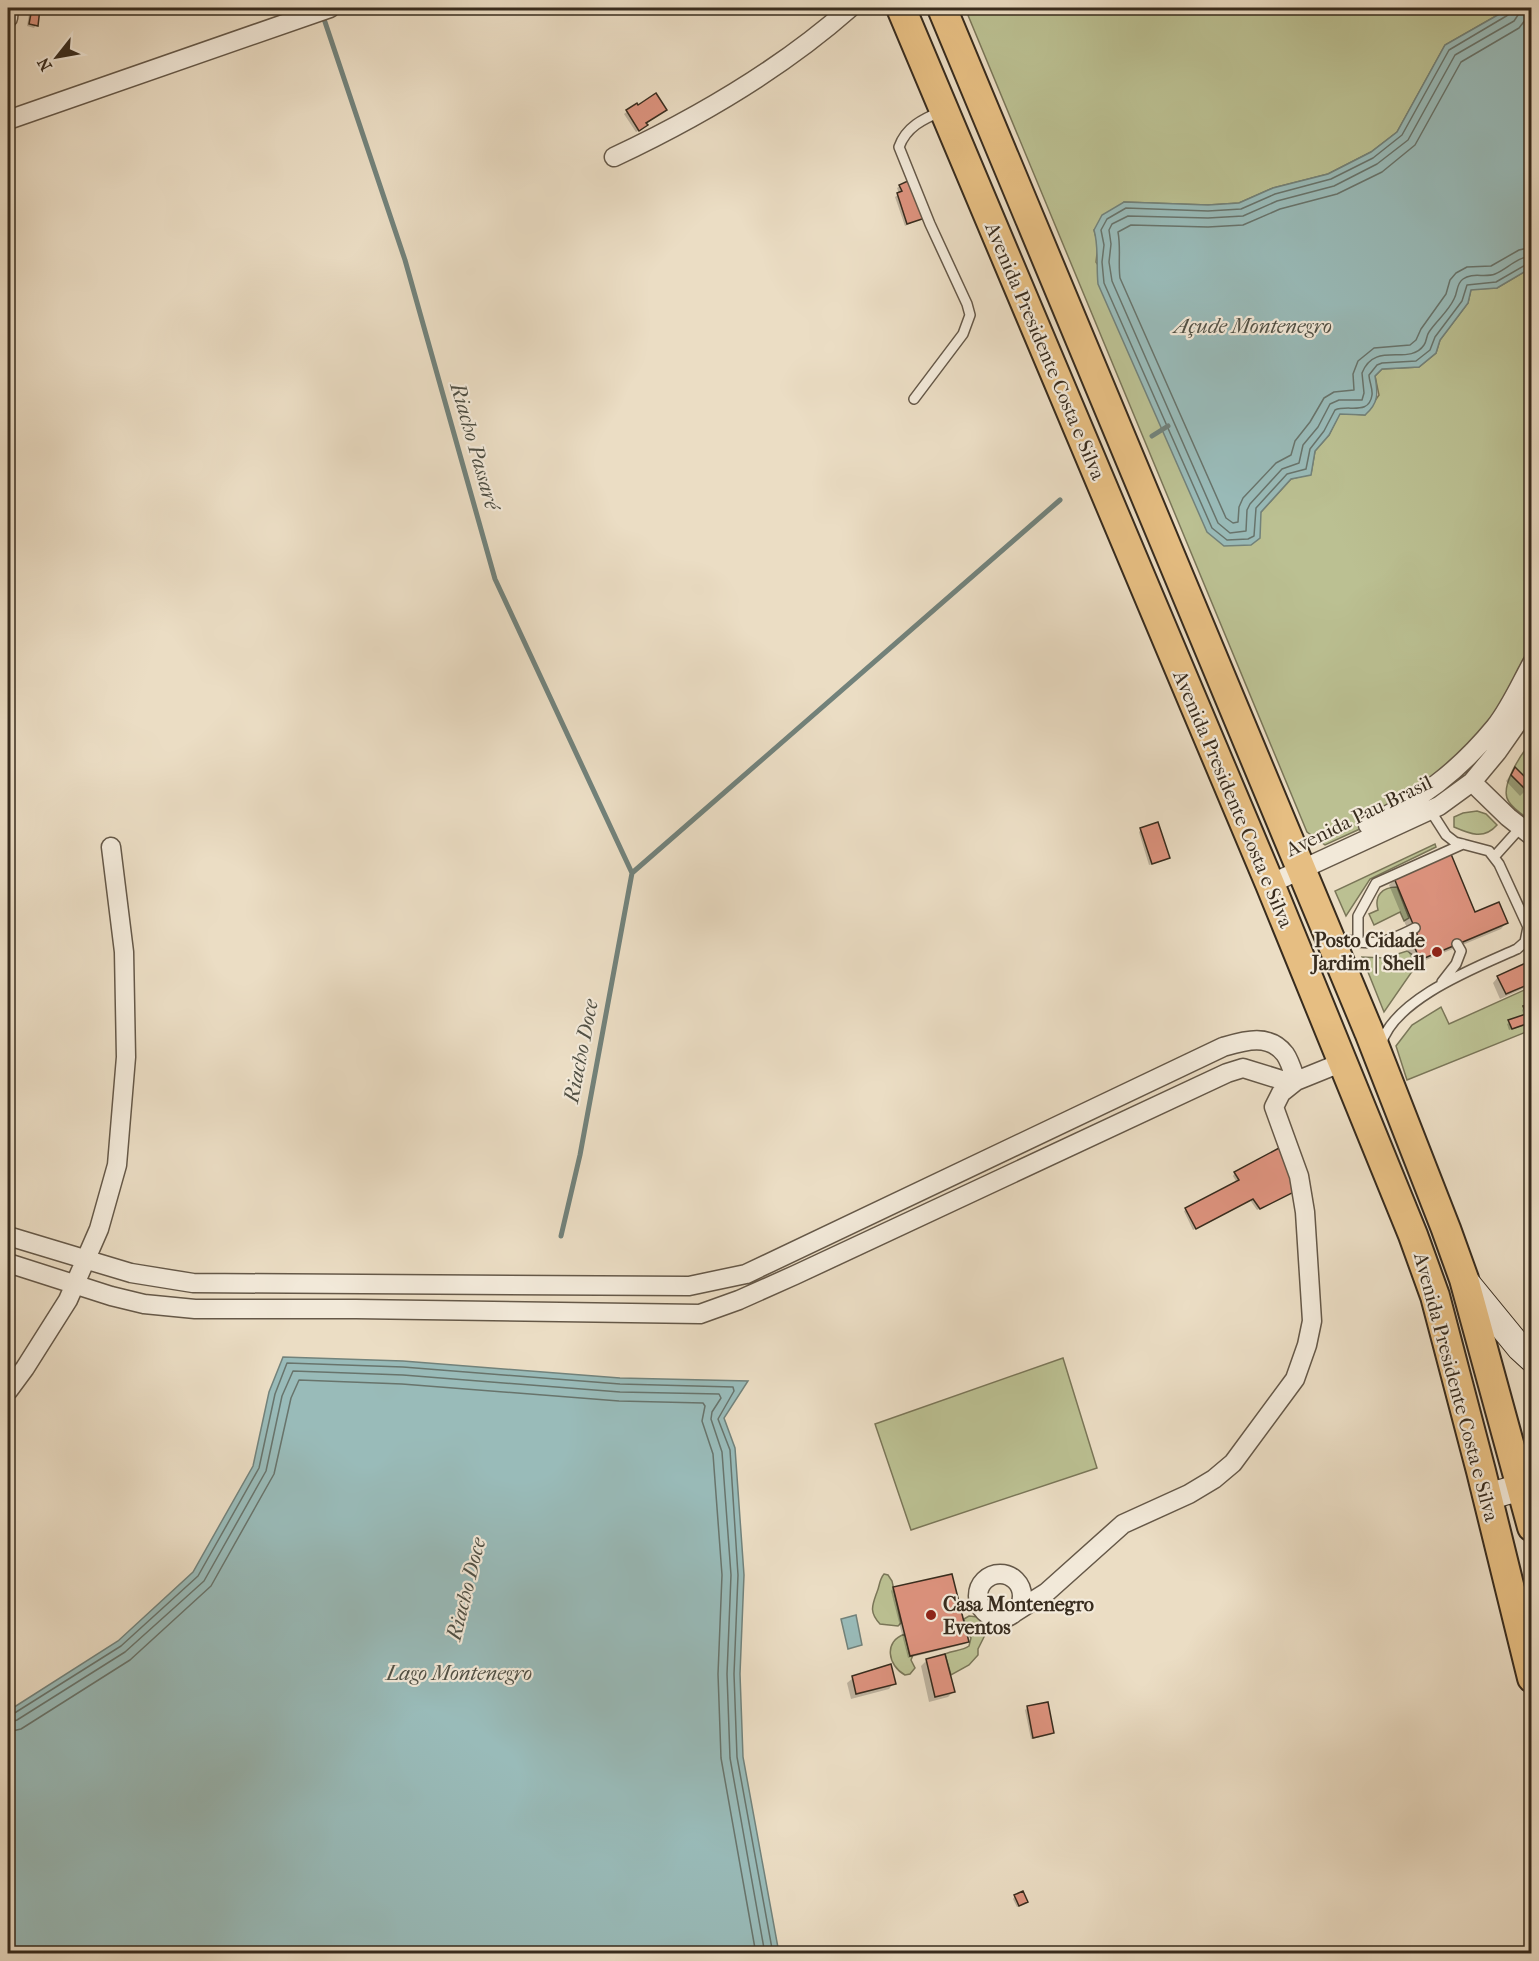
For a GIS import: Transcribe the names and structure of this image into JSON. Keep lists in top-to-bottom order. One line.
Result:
{"streets":{"main road":["Avenida Presidente Costa e Silva"],"street":["Avenida Pau Brasil"]},"crossings":[["Avenida Presidente Costa e Silva","Avenida Pau Brasil"]],"water":["Açude Montenegro","Riacho Passaré","Riacho Doce","Lago Montenegro"],"places":["Posto Cidade Jardim | Shell","Casa Montenegro Eventos"],"north":"bottom left"}
